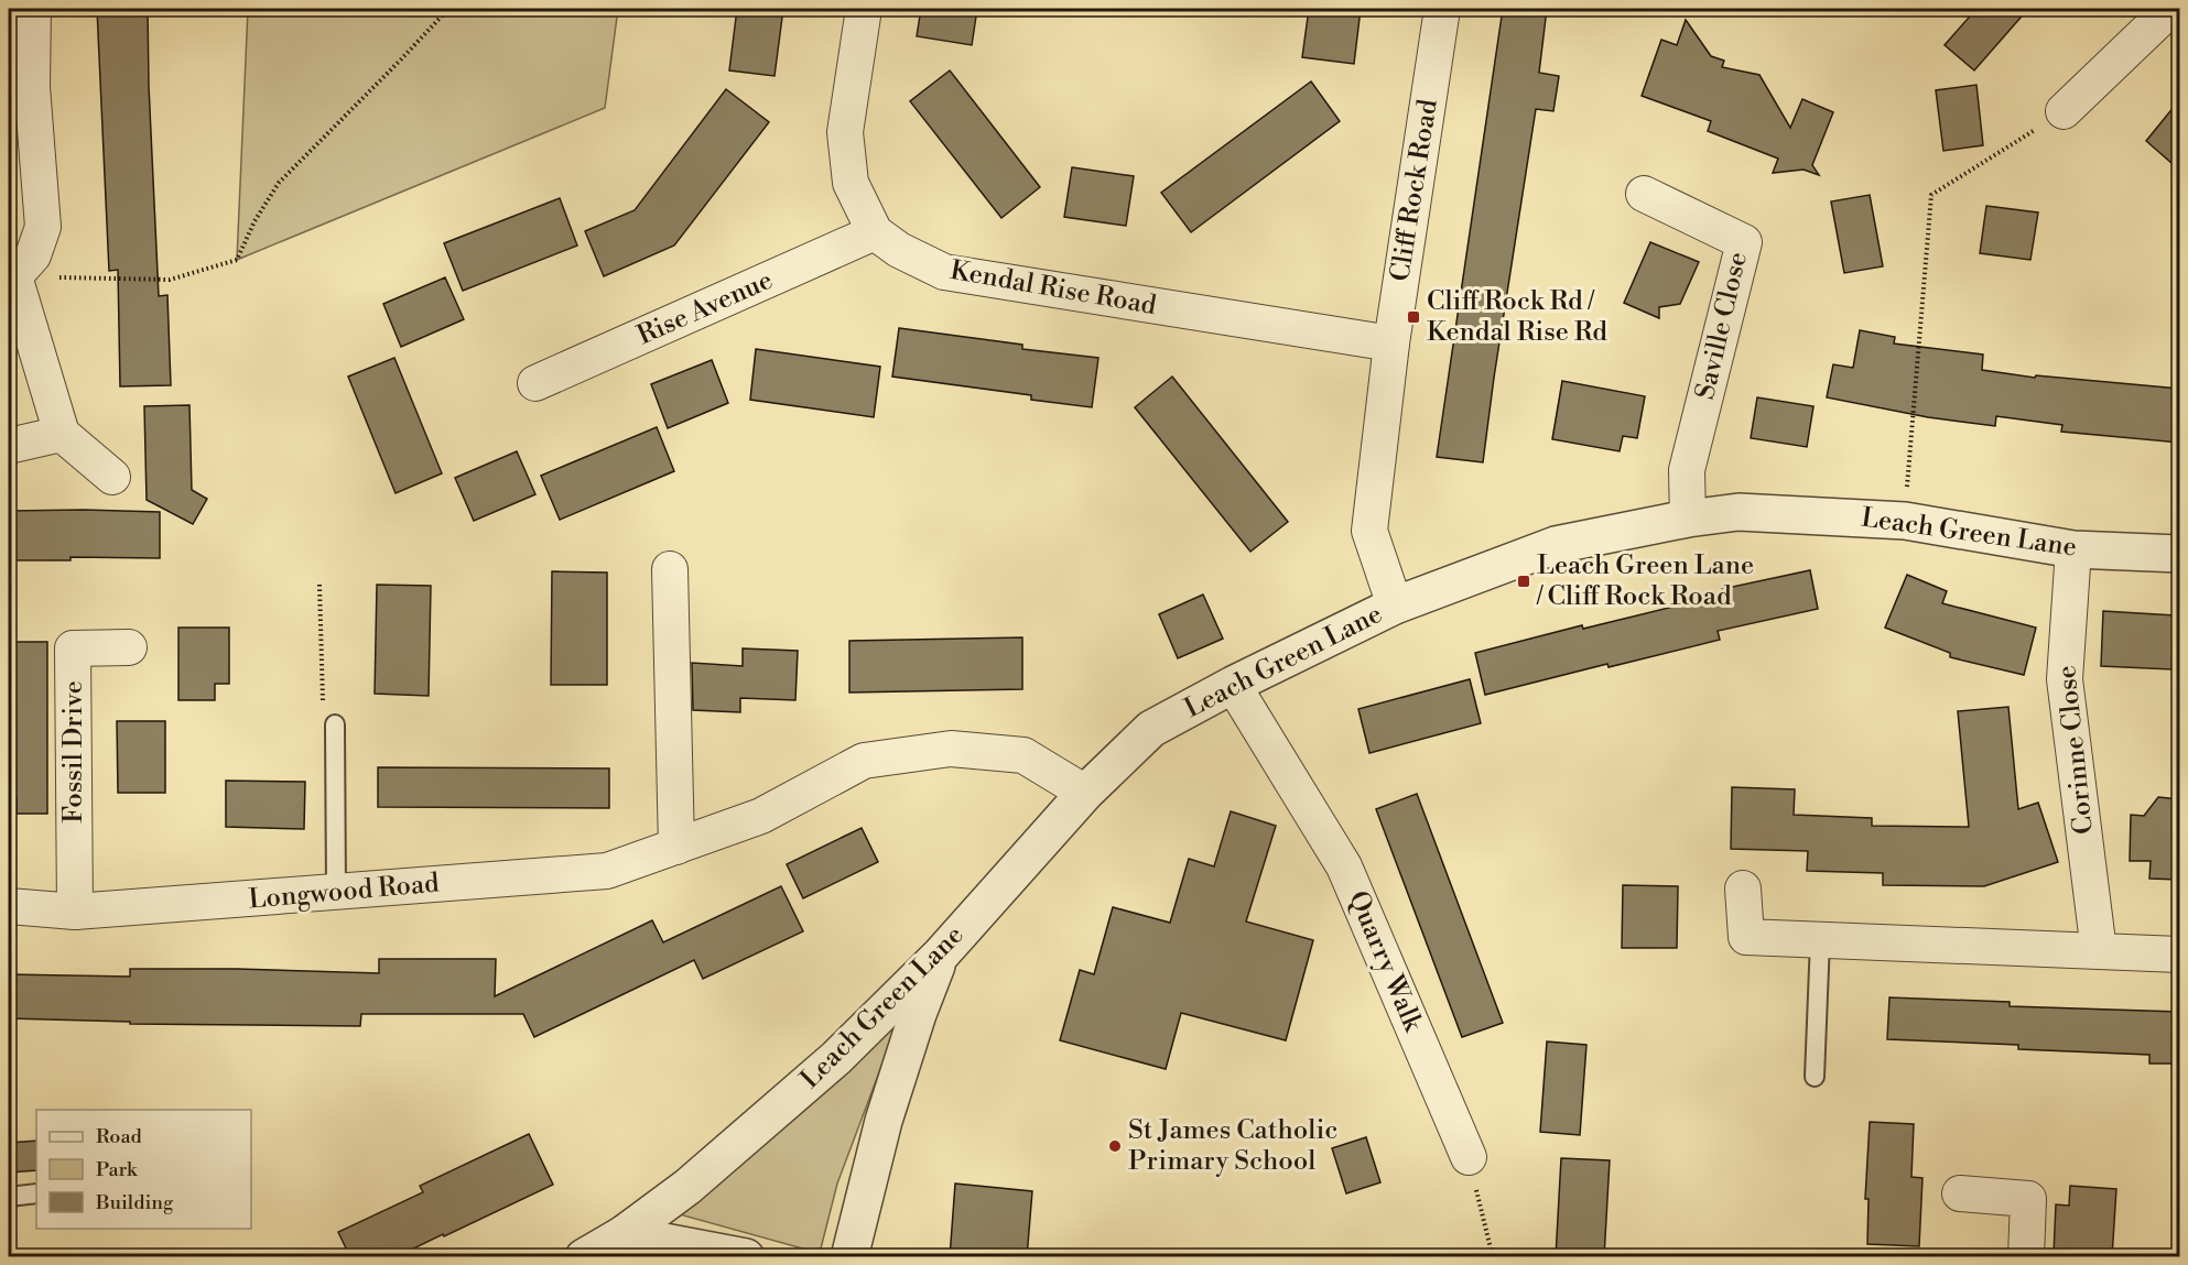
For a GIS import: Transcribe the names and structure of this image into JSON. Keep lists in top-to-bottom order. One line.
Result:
{"streets":{"street":["Cliff Rock Road","Kendal Rise Road","Rise Avenue","Saville Close","Leach Green Lane","Corinne Close","Fossil Drive","Longwood Road","Quarry Walk"]},"crossings":[["Cliff Rock Road","Kendal Rise Road"],["Cliff Rock Road","Leach Green Lane"],["Kendal Rise Road","Rise Avenue"],["Saville Close","Leach Green Lane"],["Leach Green Lane","Corinne Close"],["Leach Green Lane","Longwood Road"],["Leach Green Lane","Quarry Walk"],["Fossil Drive","Longwood Road"]],"places":{"transit":["Cliff Rock Rd / Kendal Rise Rd","Leach Green Lane / Cliff Rock Road"],"other":["St James Catholic Primary School"]},"legend":["Road","Park","Building"]}
